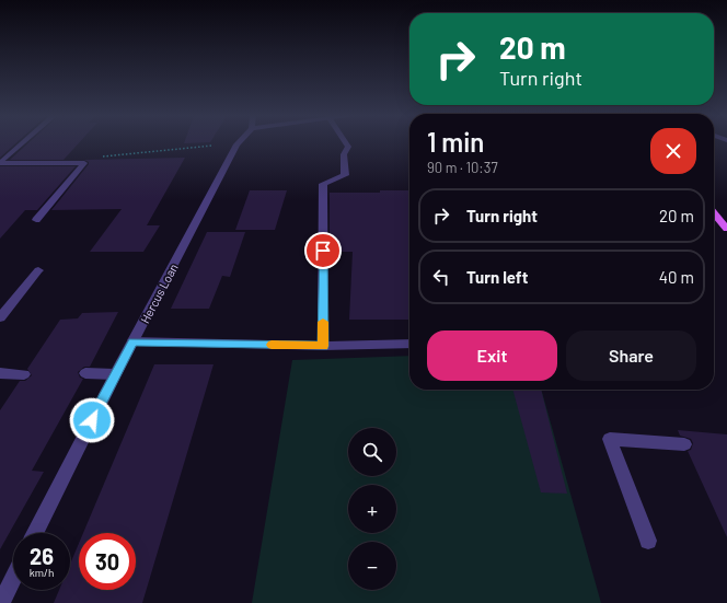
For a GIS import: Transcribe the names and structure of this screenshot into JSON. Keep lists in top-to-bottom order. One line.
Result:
{"streets":{"street":["Hercus Loan"]},"page":{"turn":["20 m","Turn right"],"heading":["1 min","90 m · 10:37"],"list":[{"name":"Turn right","value":"20 m"},{"name":"Turn left","value":"40 m"}],"buttons":["Exit","Share"],"map_buttons":["+","−"],"speed":"26 km/h","limit":"30"}}
